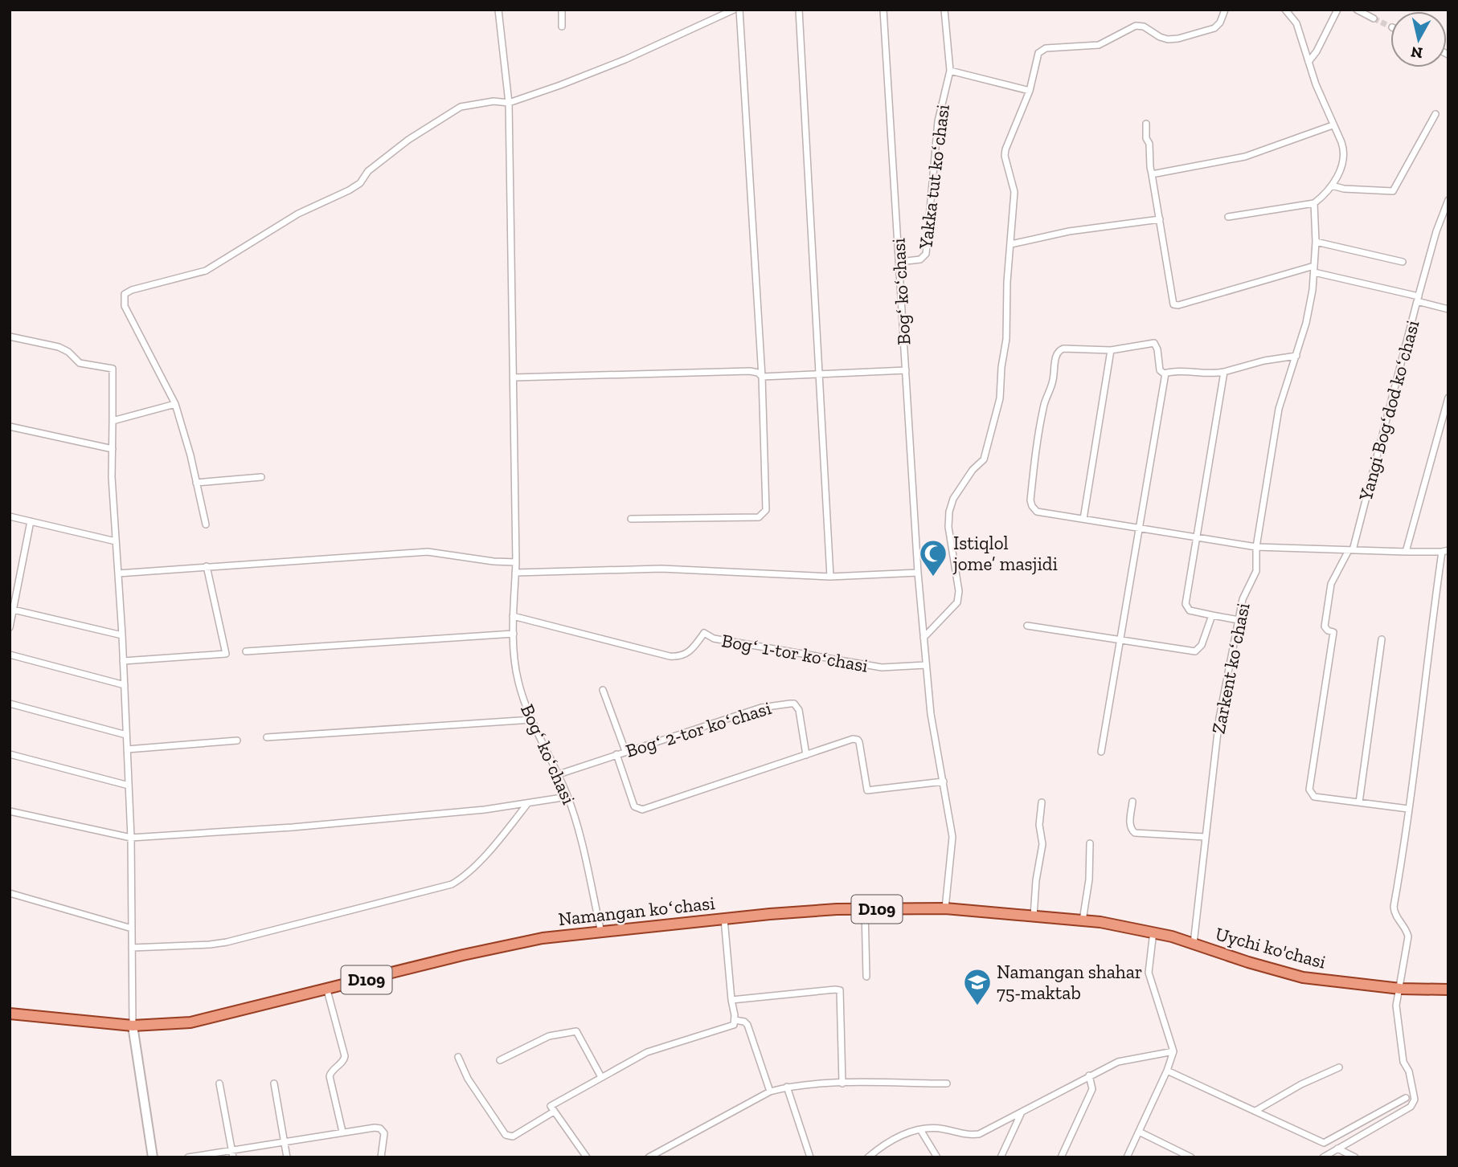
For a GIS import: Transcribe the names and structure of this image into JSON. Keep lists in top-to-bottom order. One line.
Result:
{"streets":{"main road":["D109","Namangan koʻchasi","Uychi ko'chasi"],"street":["Yakka tut koʻchasi","Bogʻ koʻchasi","Yangi Bogʻdod koʻchasi","Bogʻ 1-tor koʻchasi","Zarkent koʻchasi","Bogʻ 2-tor koʻchasi"]},"crossings":[["Yakka tut koʻchasi","Bogʻ koʻchasi"],["Bogʻ koʻchasi","Bogʻ 1-tor koʻchasi"],["Bogʻ koʻchasi","Bogʻ 2-tor koʻchasi"],["Bogʻ koʻchasi","Namangan koʻchasi"],["Zarkent koʻchasi","Uychi ko'chasi"],["D109","Namangan koʻchasi"],["Namangan koʻchasi","Uychi ko'chasi"]],"places":{"mosque":["Istiqlol jome’ masjidi"],"school or university":["Namangan shahar 75-maktab"]},"north":"bottom"}
